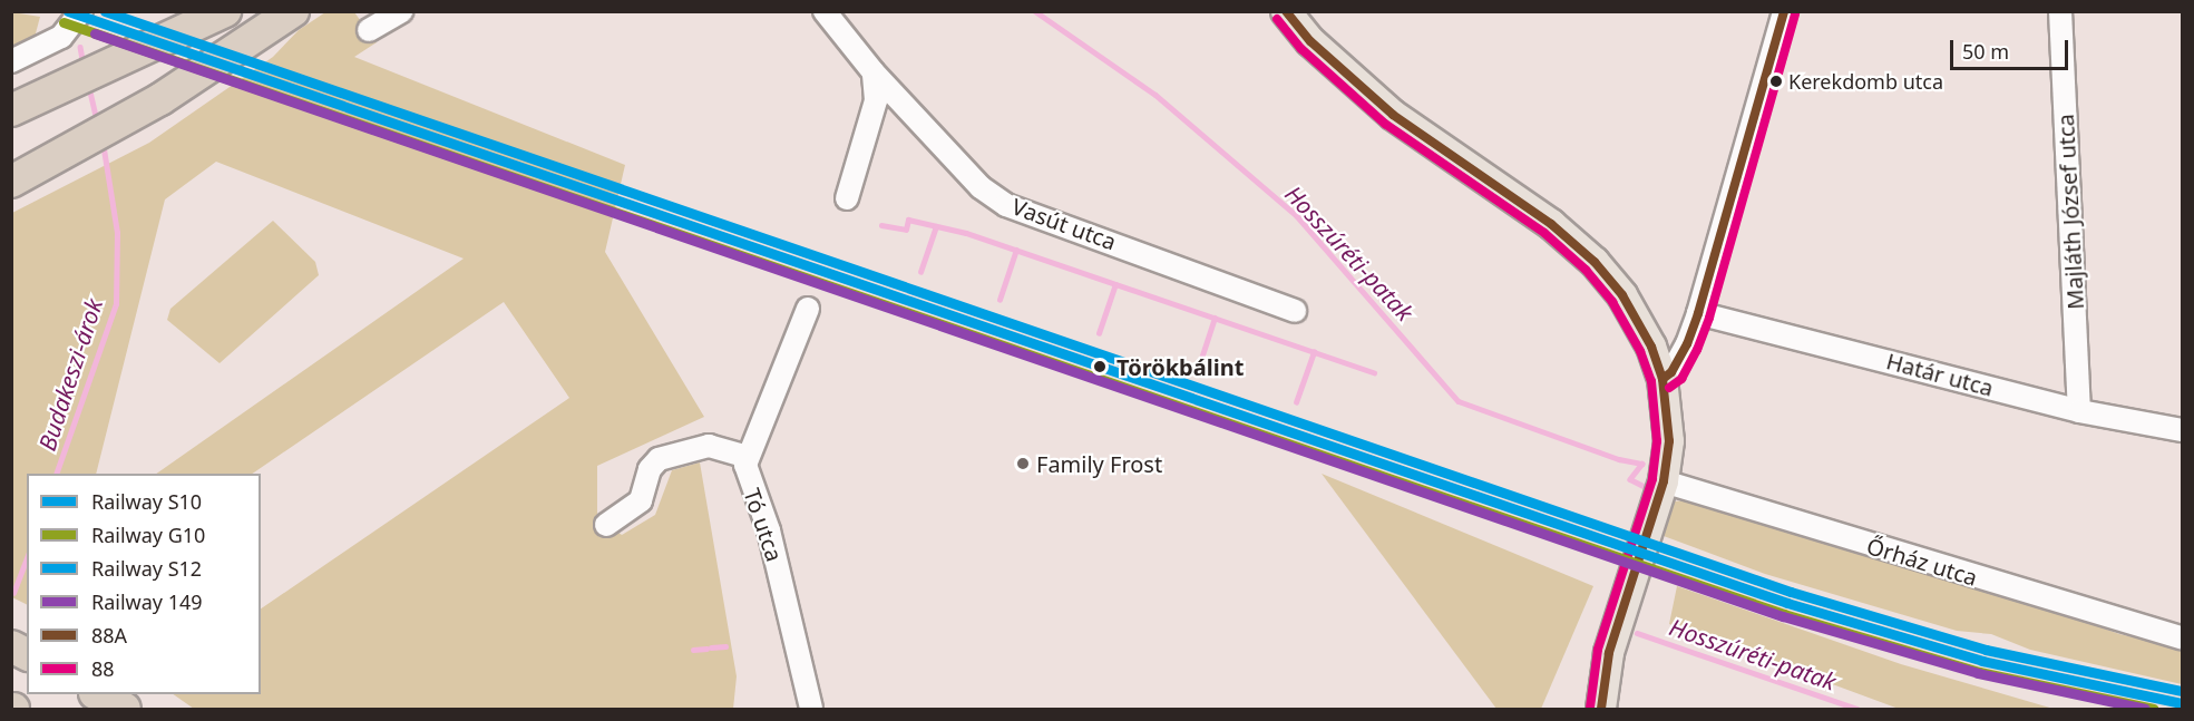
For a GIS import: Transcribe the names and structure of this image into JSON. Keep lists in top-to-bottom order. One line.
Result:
{"streets":{"street":["Majláth József utca","Vasút utca","Határ utca","Tó utca","Őrház utca"]},"crossings":[["Majláth József utca","Határ utca"]],"water":["Hosszúréti-patak","Budakeszi-árok"],"places":["Kerekdomb utca","Törökbálint","Family Frost"],"lines":["rail line S10","rail line S12","transit line 88A","transit line 88","rail line G10","rail line 149"],"legend":["Railway S10","Railway G10","Railway S12","Railway 149","88A","88"],"scale_bar":"50 m"}
